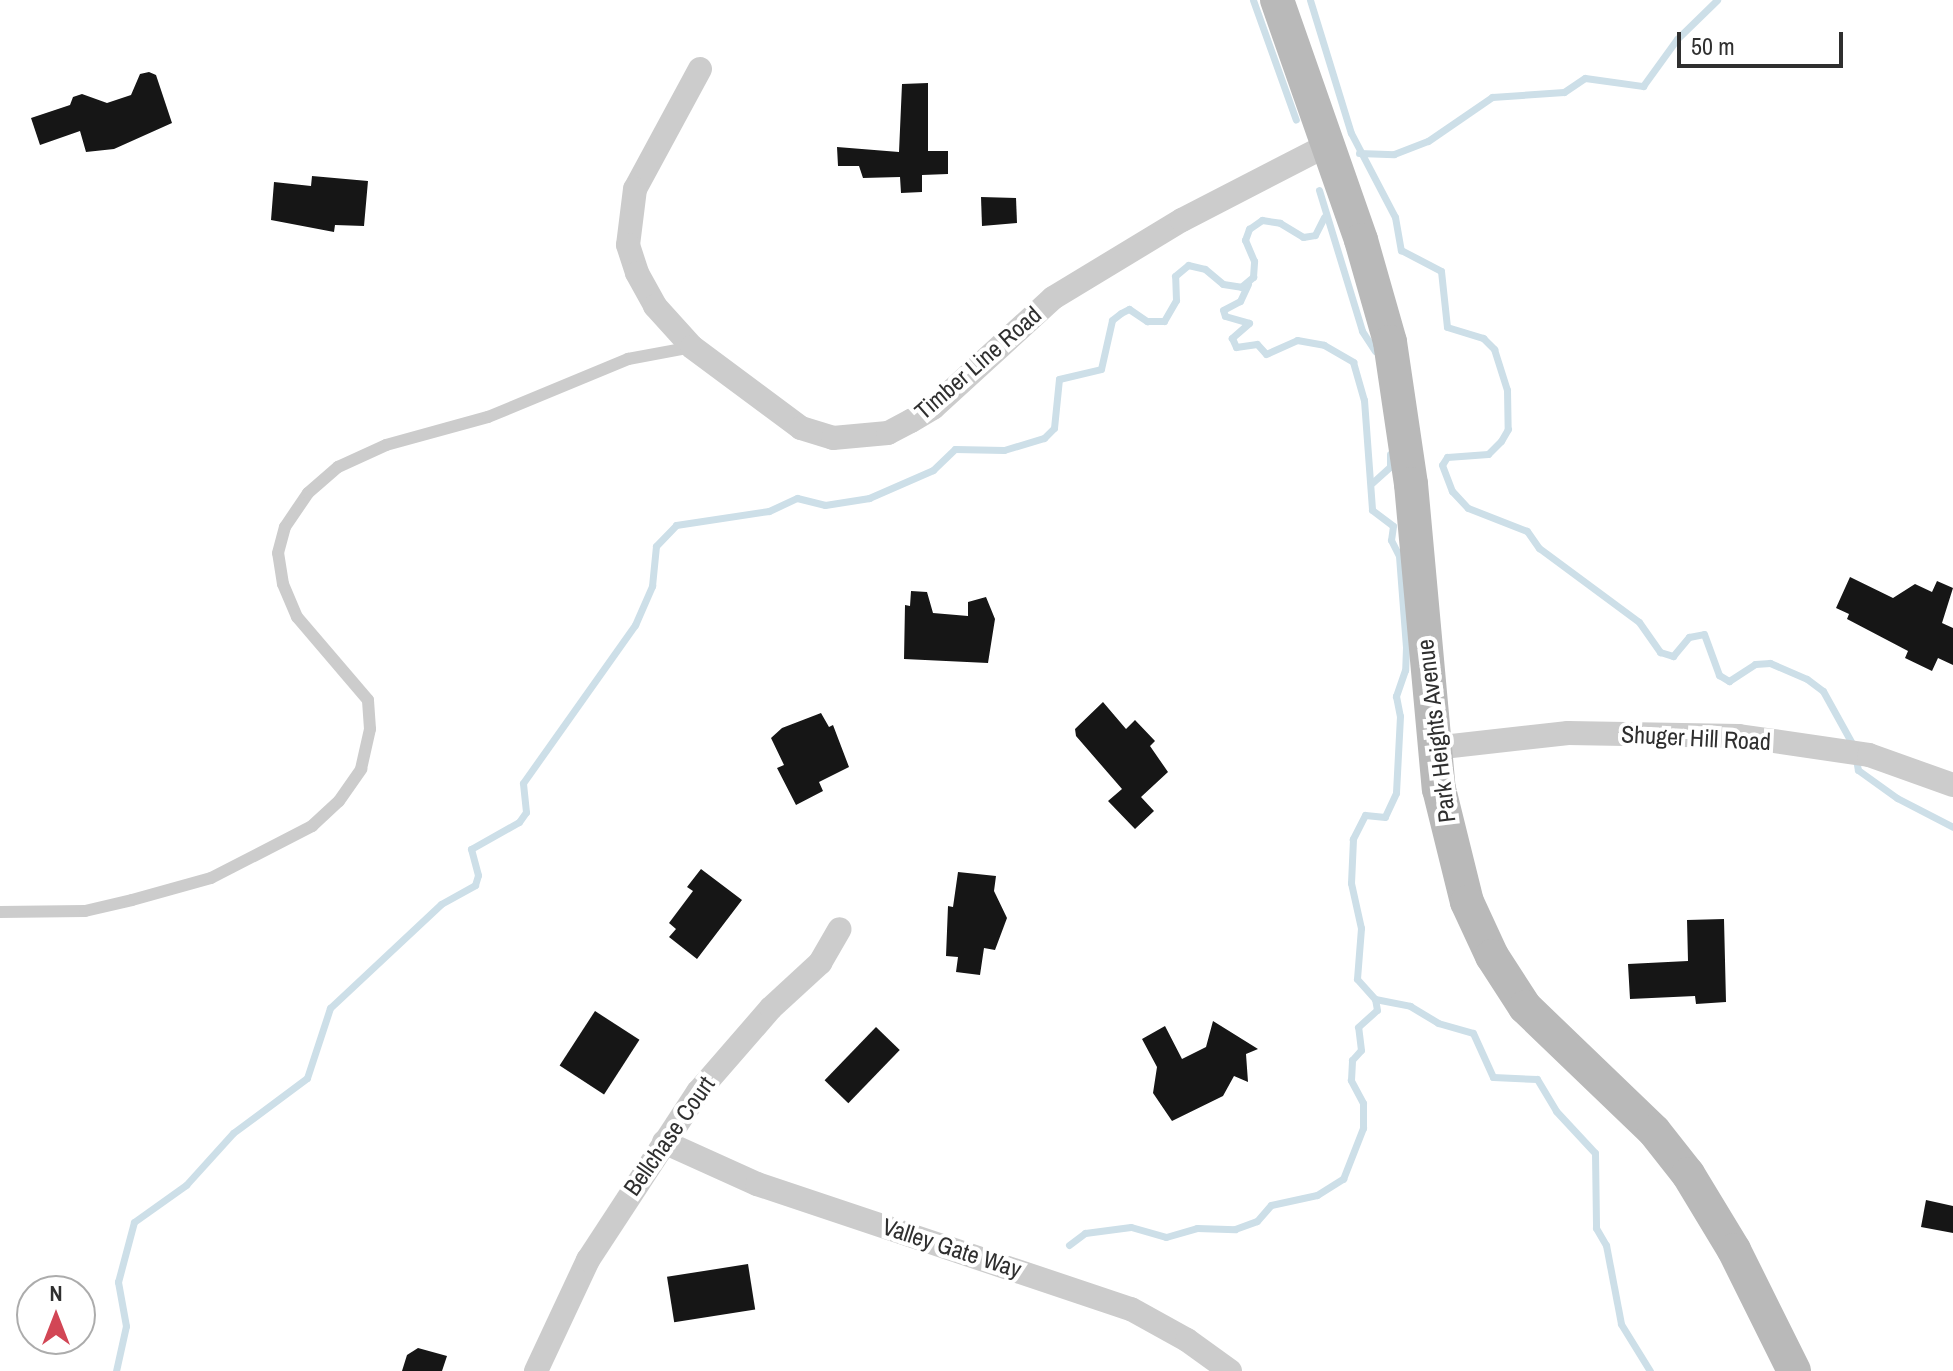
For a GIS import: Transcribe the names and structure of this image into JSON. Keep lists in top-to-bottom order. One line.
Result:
{"streets":{"main road":["Park Heights Avenue"],"street":["Timber Line Road","Shuger Hill Road","Bellchase Court","Valley Gate Way"]},"crossings":[["Timber Line Road","Park Heights Avenue"],["Park Heights Avenue","Shuger Hill Road"],["Bellchase Court","Valley Gate Way"]],"scale_bar":"50 m","north":"top"}
